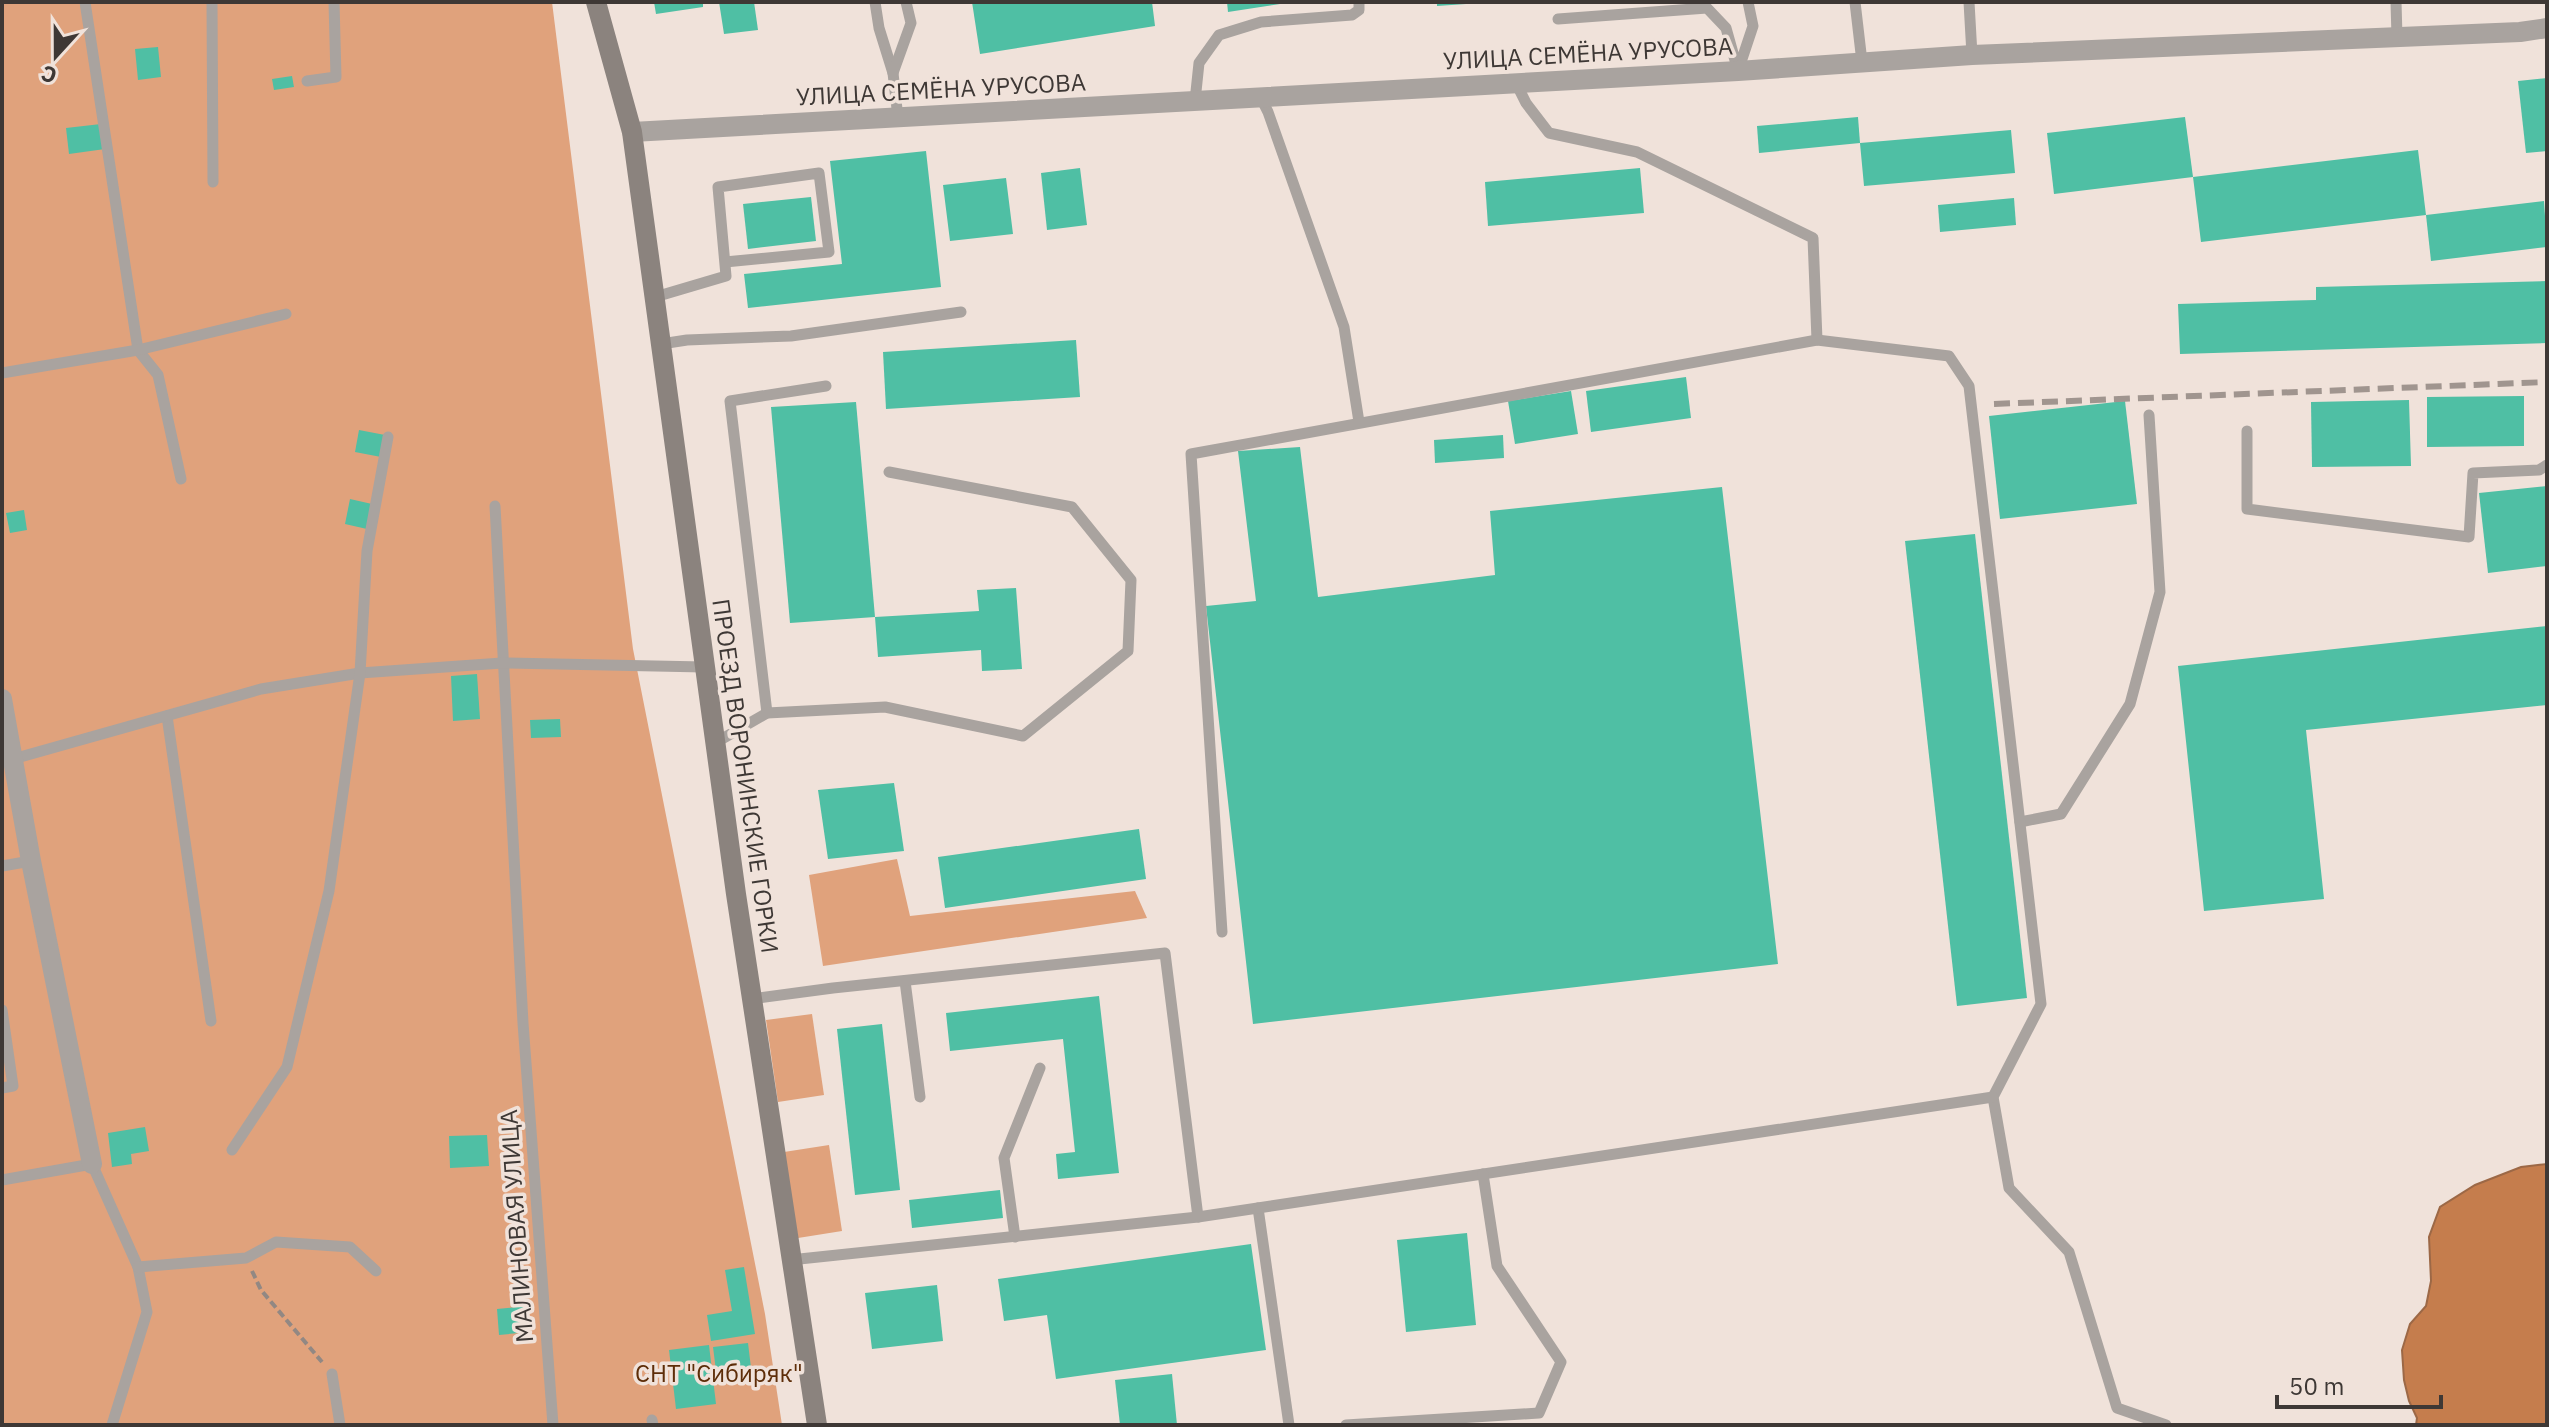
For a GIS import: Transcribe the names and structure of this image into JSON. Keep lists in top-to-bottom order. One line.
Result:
{"streets":{"street":["УЛИЦА СЕМЁНА УРУСОВА","ПРОЕЗД ВОРОНИНСКИЕ ГОРКИ"],"lane":["МАЛИНОВАЯ УЛИЦА"]},"crossings":[["УЛИЦА СЕМЁНА УРУСОВА","ПРОЕЗД ВОРОНИНСКИЕ ГОРКИ"]],"parks":["СНТ \"Сибиряк\""],"scale_bar":"50 m","north":"bottom"}
